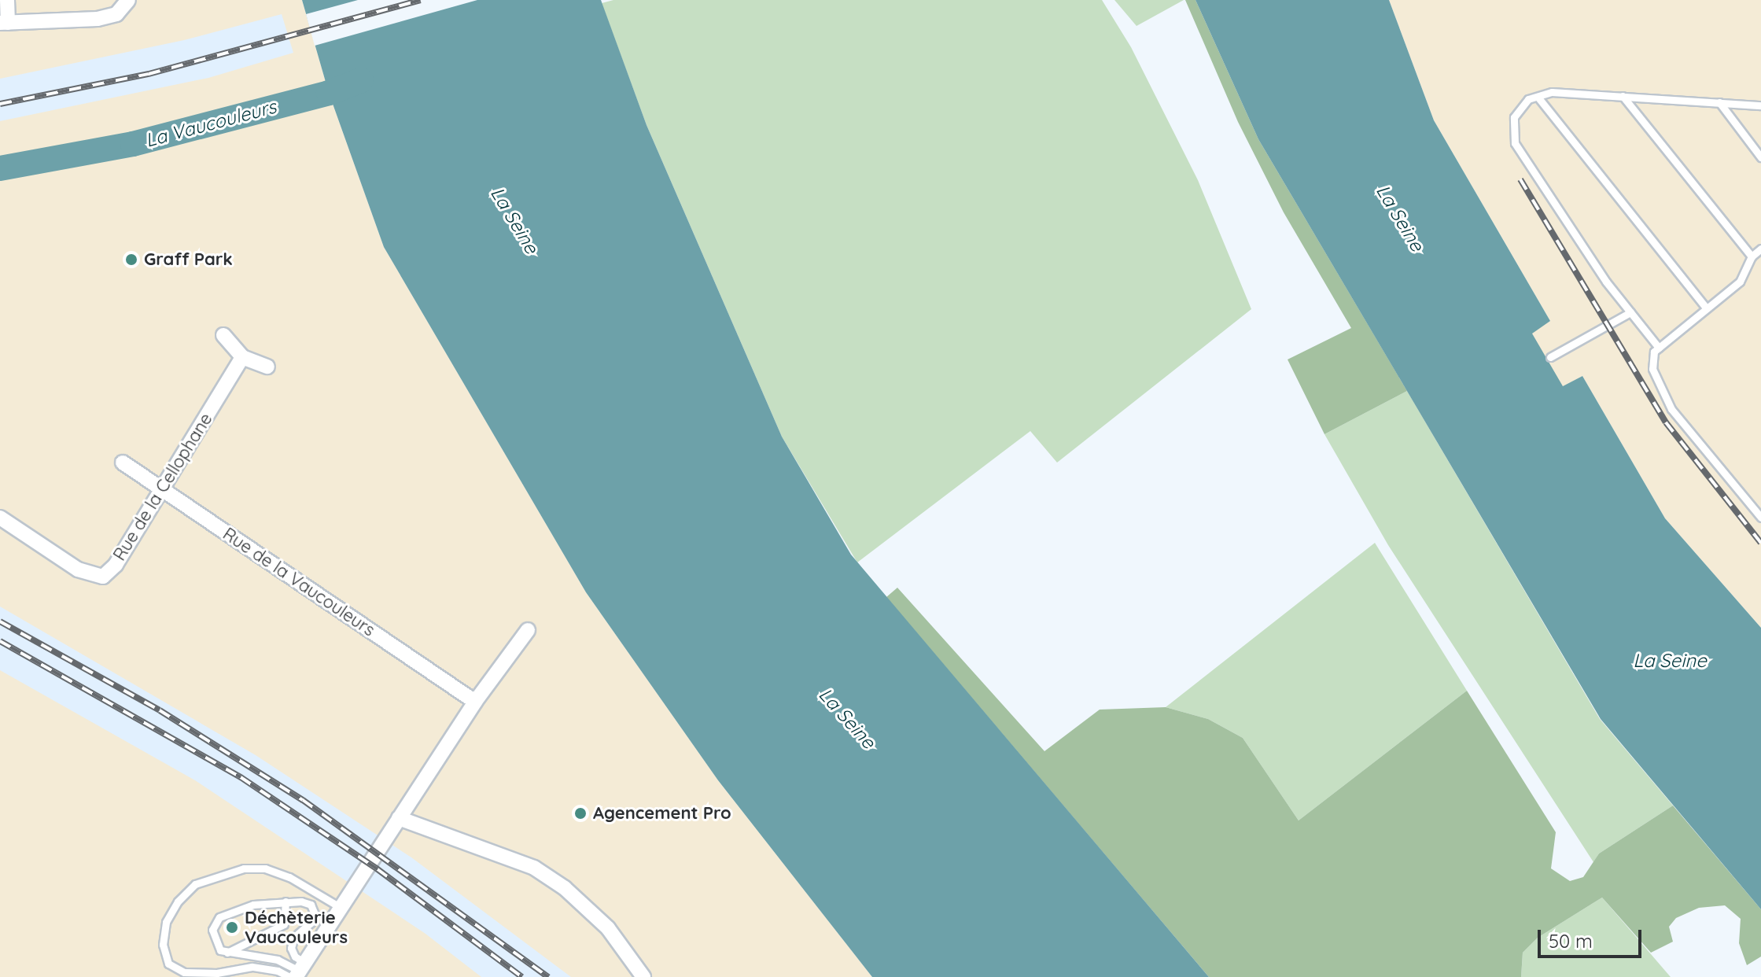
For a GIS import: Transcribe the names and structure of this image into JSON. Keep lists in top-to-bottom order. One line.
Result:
{"streets":{"street":["Rue de la Cellophane","Rue de la Vaucouleurs"]},"crossings":[["Rue de la Cellophane","Rue de la Vaucouleurs"]],"water":["La Vaucouleurs","La Seine"],"places":["Graff Park","Agencement Pro","Déchèterie Vaucouleurs"],"scale_bar":"50 m"}
